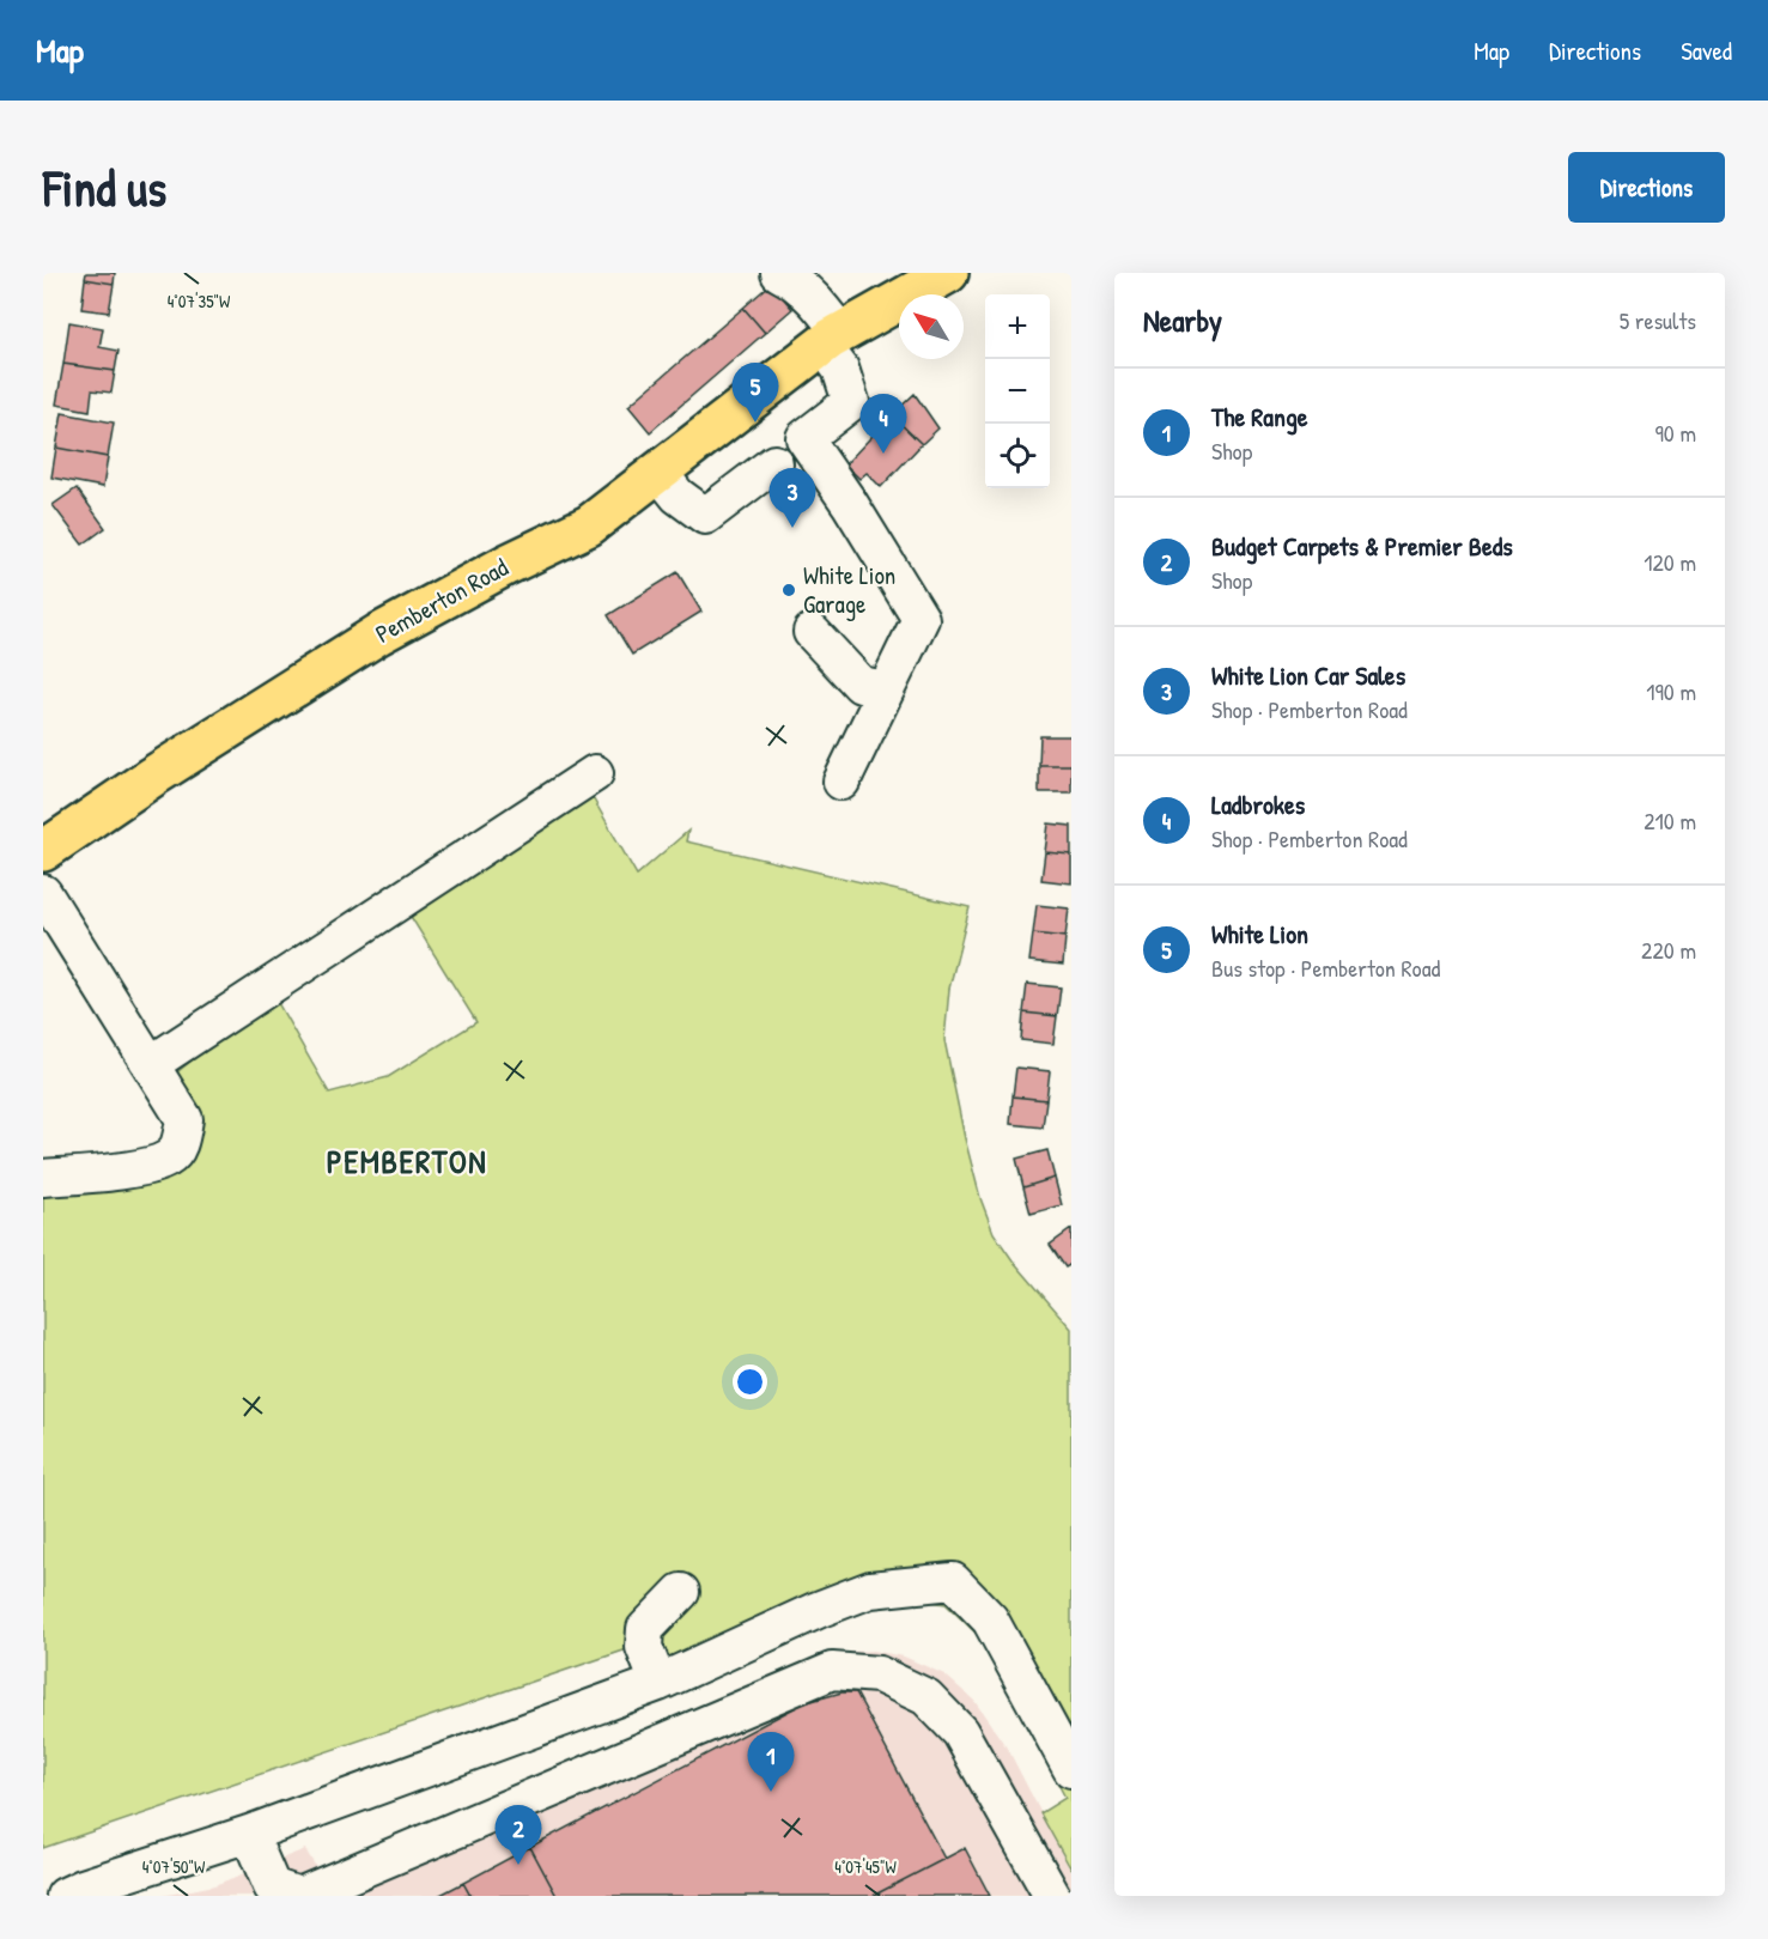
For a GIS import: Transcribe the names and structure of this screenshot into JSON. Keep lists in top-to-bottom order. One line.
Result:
{"streets":{"main road":["Pemberton Road"]},"districts":["PEMBERTON"],"places":["White Lion Garage"],"north":"top left","page":{"header":"Map","nav":["Map","Directions","Saved"],"buttons":"Directions","title":"Find us","heading":["Nearby","5 results"],"map_buttons":["+","−"],"pins":["5","4","3","1","2"],"list":[{"mark":"1","name":"The Range","note":"Shop","value":"90 m"},{"mark":"2","name":"Budget Carpets & Premier Beds","note":"Shop","value":"120 m"},{"mark":"3","name":"White Lion Car Sales","note":"Shop · Pemberton Road","value":"190 m"},{"mark":"4","name":"Ladbrokes","note":"Shop · Pemberton Road","value":"210 m"},{"mark":"5","name":"White Lion","note":"Bus stop · Pemberton Road","value":"220 m"}]},"coordinates":["4°07'35\"W","4°07'50\"W","4°07'45\"W"]}
